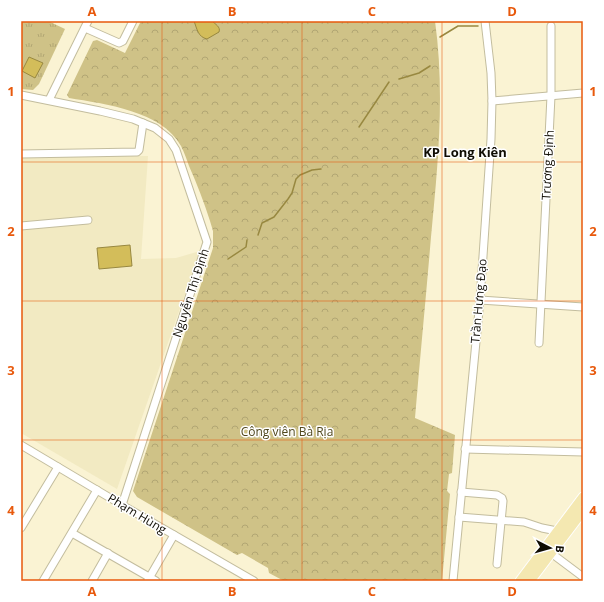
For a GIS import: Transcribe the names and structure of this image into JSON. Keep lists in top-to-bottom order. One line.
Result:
{"streets":{"street":["Trương Định","Nguyễn Thị Định","Trần Hưng Đạo","Phạm Hùng"]},"crossings":[["Nguyễn Thị Định","Phạm Hùng"]],"districts":["KP Long Kiên"],"parks":["Công viên Bà Rịa"],"north":"right","grid":{"columns":["A","B","C","D"],"rows":["1","2","3","4"]}}
